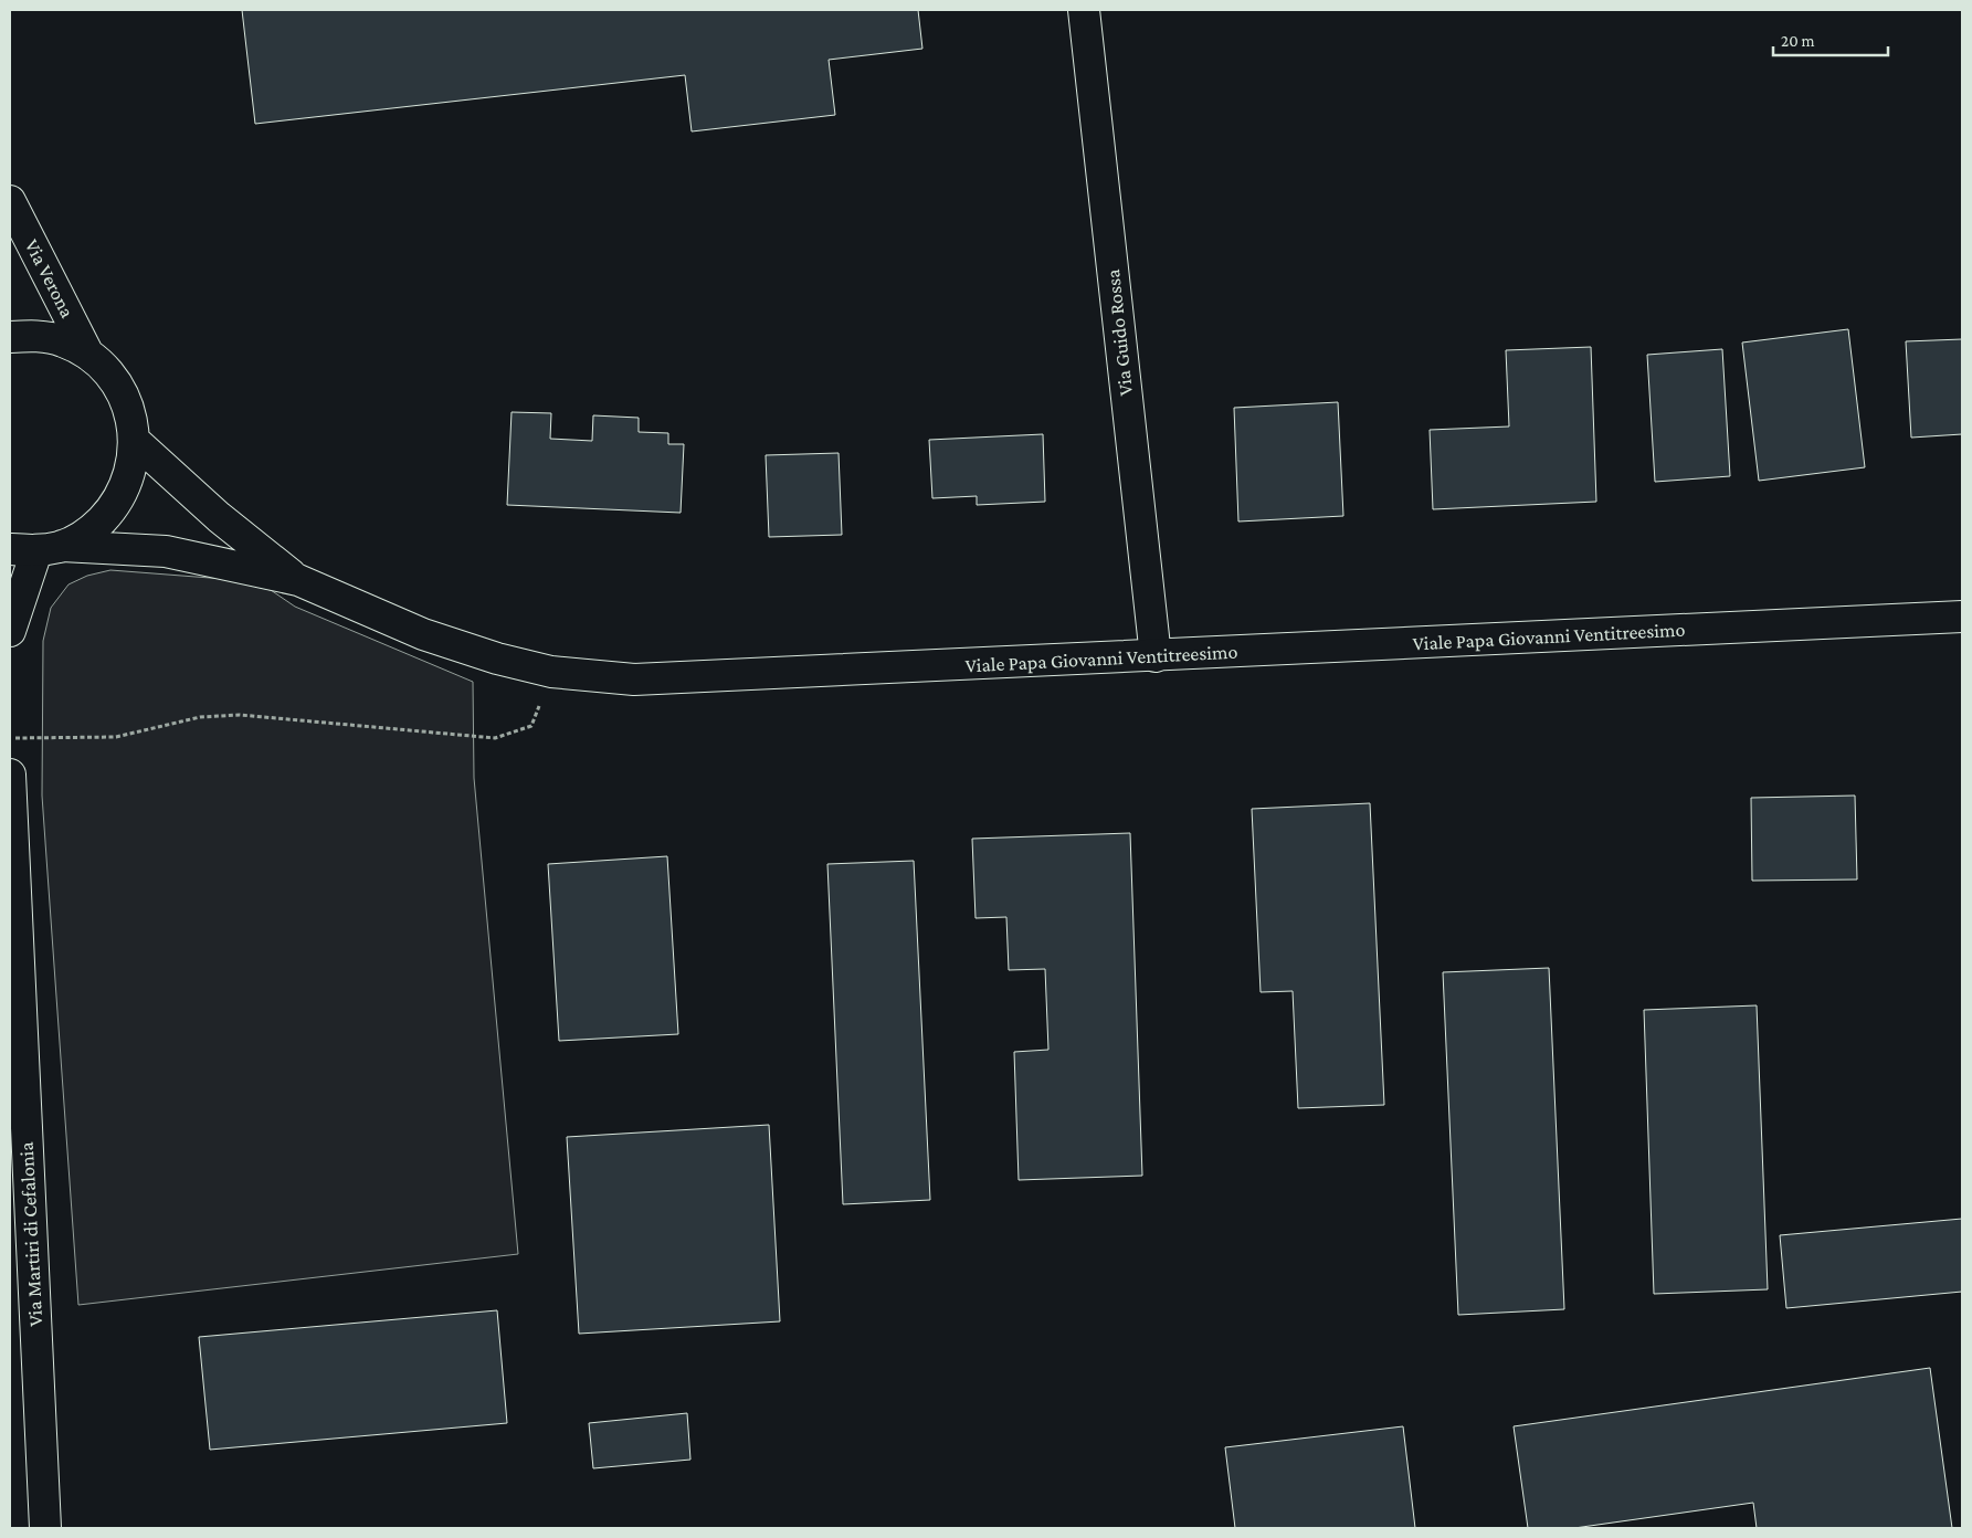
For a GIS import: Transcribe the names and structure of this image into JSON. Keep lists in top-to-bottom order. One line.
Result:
{"streets":{"street":["Via Verona","Via Guido Rossa","Viale Papa Giovanni Ventitreesimo","Via Martiri di Cefalonia"]},"crossings":[["Via Guido Rossa","Viale Papa Giovanni Ventitreesimo"]],"scale_bar":"20 m"}
